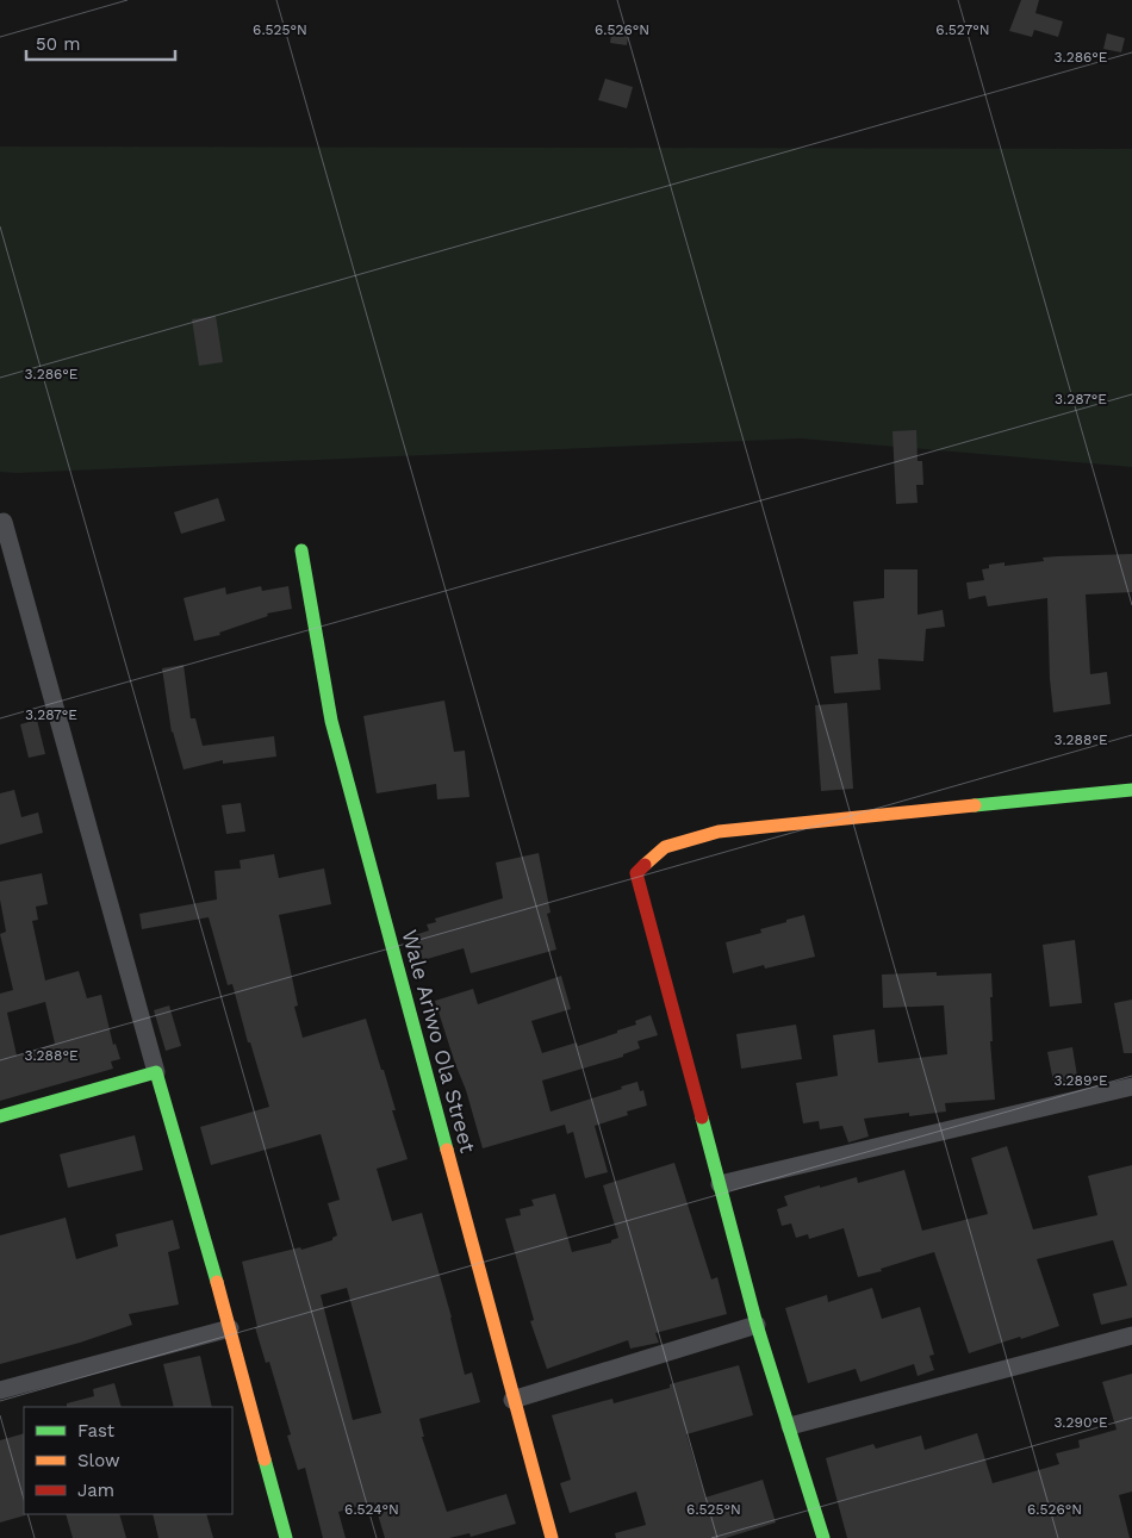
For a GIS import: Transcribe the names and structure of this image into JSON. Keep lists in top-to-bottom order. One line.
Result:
{"streets":{"street":["Wale Ariwo Ola Street"]},"legend":["Fast","Slow","Jam"],"scale_bar":"50 m","coordinates":["6.525°N","6.526°N","6.527°N","3.286°E","3.287°E","3.288°E","3.289°E","3.290°E","6.524°N"]}
